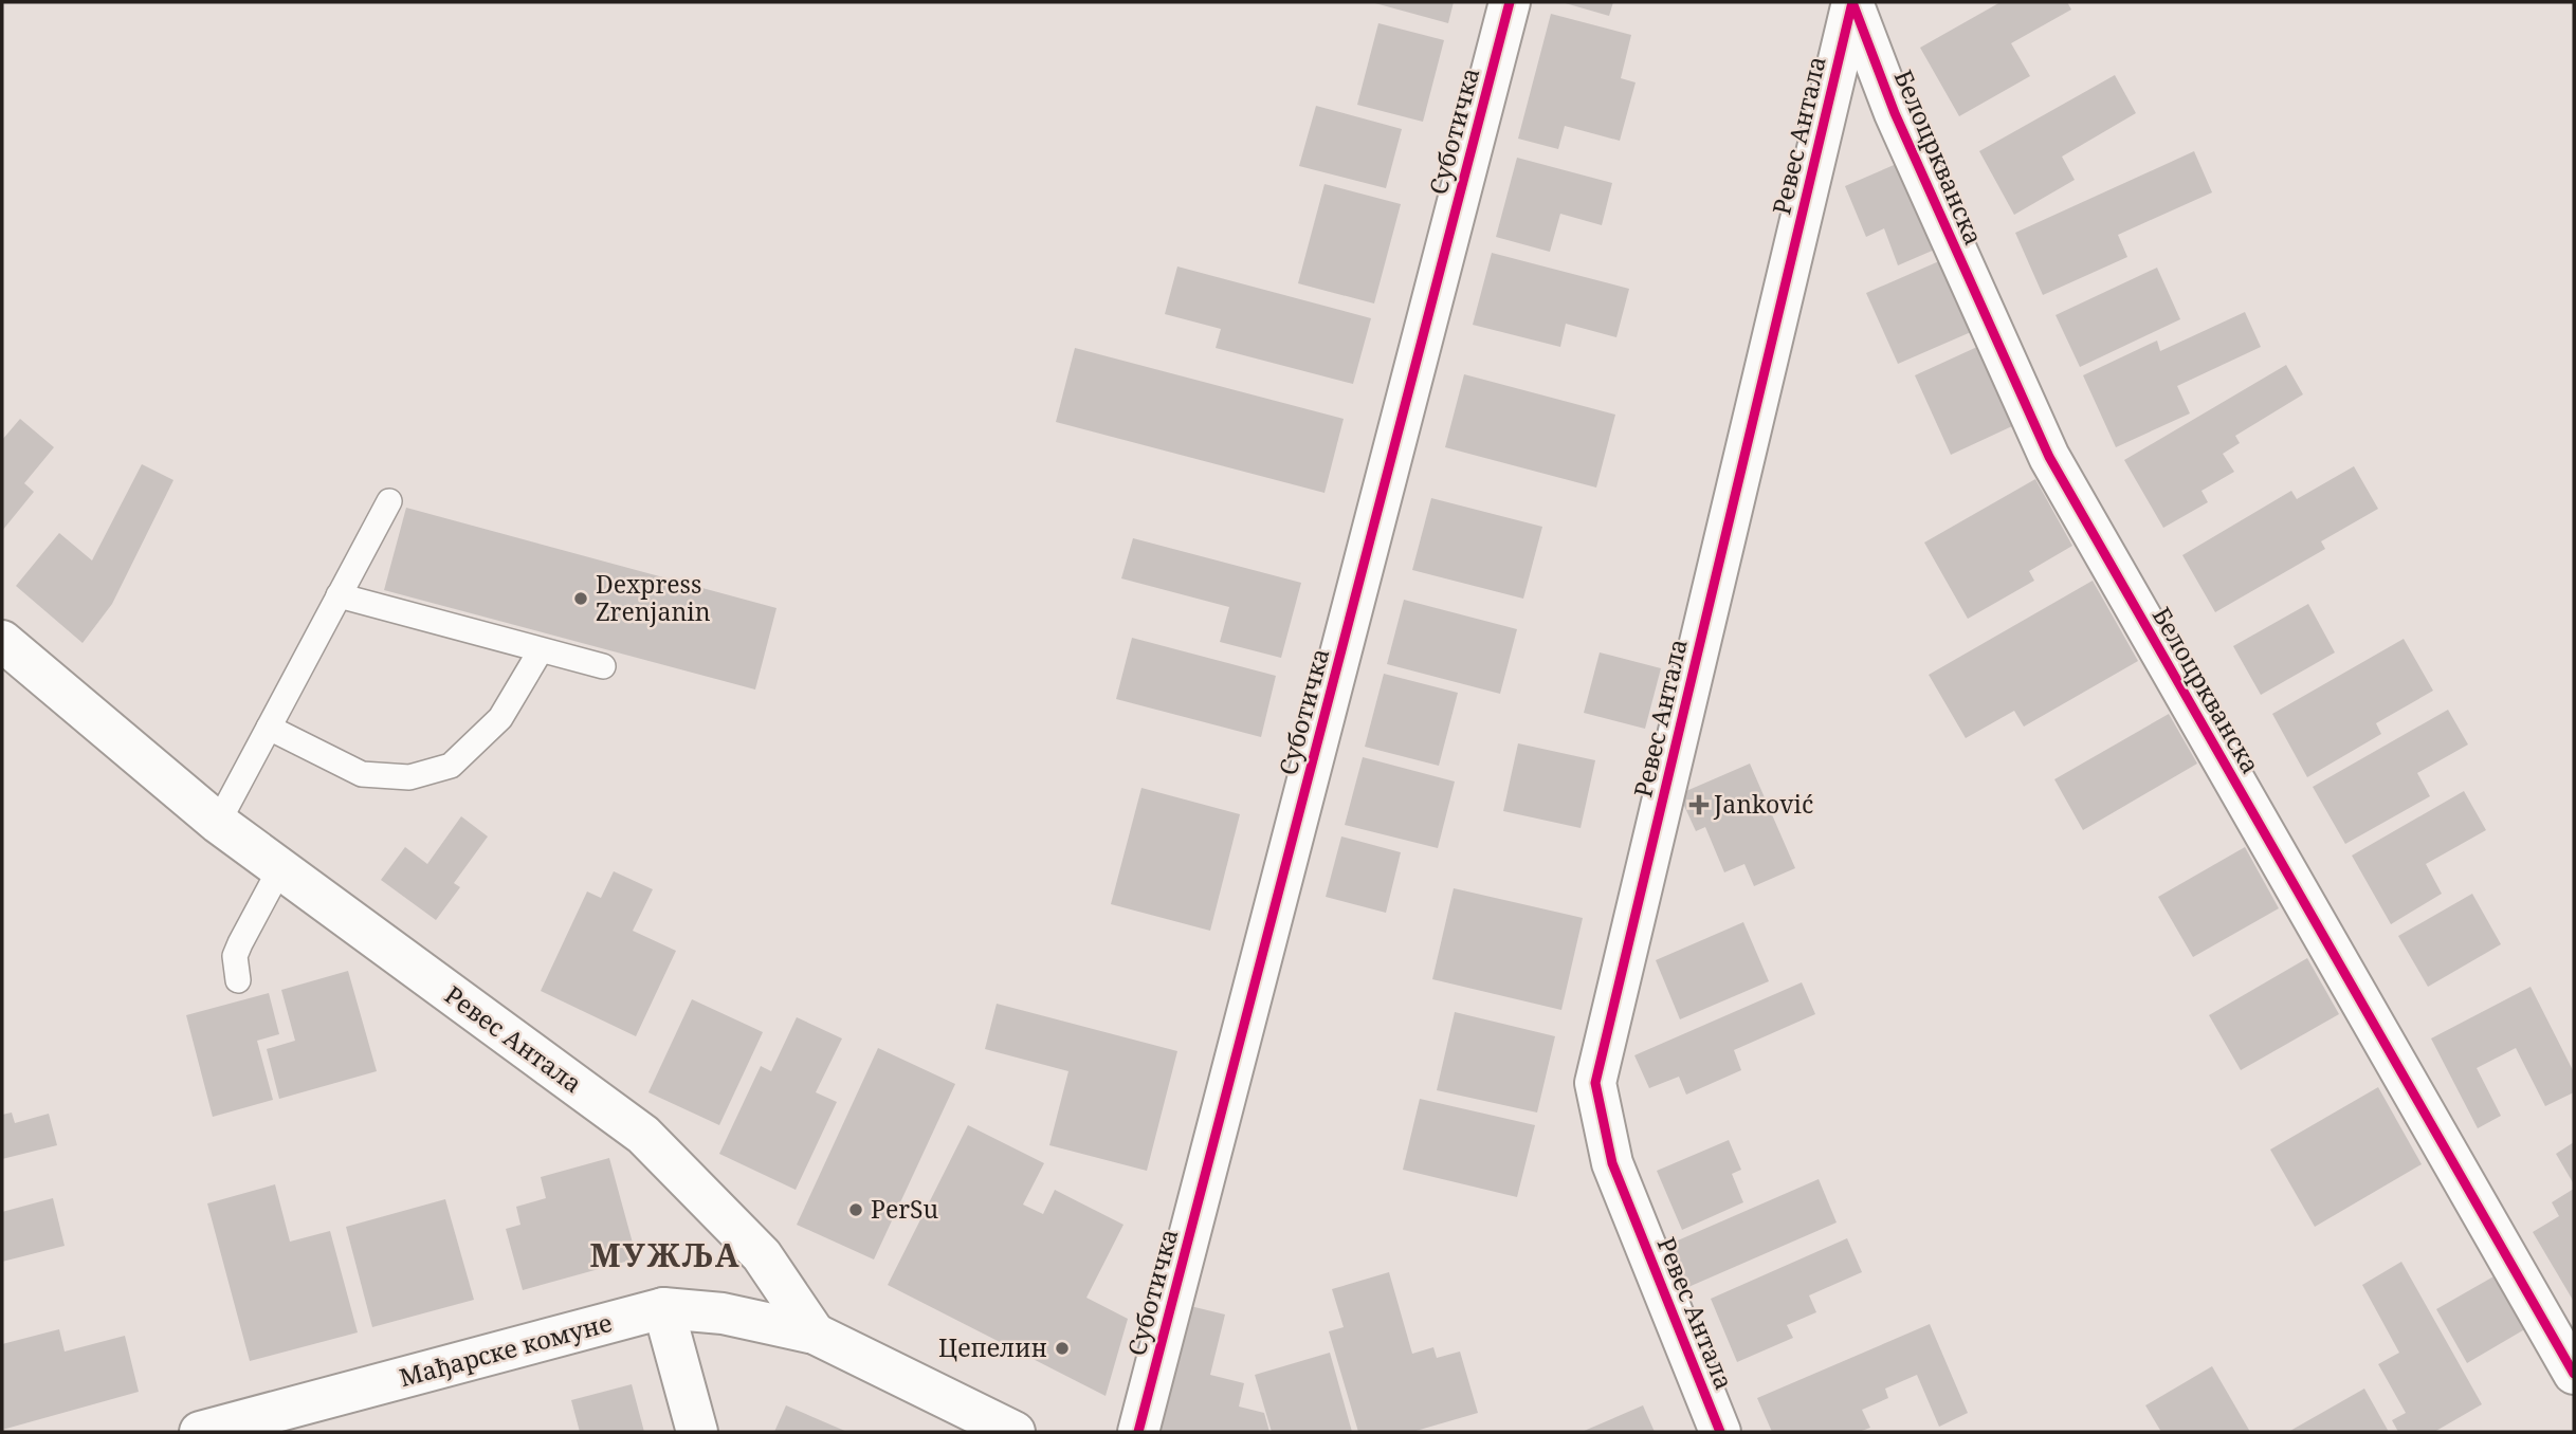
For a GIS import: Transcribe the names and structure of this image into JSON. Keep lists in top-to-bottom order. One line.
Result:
{"streets":{"street":["Суботичка","Ревес Антала","Белоцркванска","Мађарске комуне"]},"crossings":[["Ревес Антала","Белоцркванска"],["Ревес Антала","Мађарске комуне"]],"districts":["МУЖЉА"],"places":{"other":["Dexpress Zrenjanin","PerSu","Цепелин"],"health":["Janković"]}}
